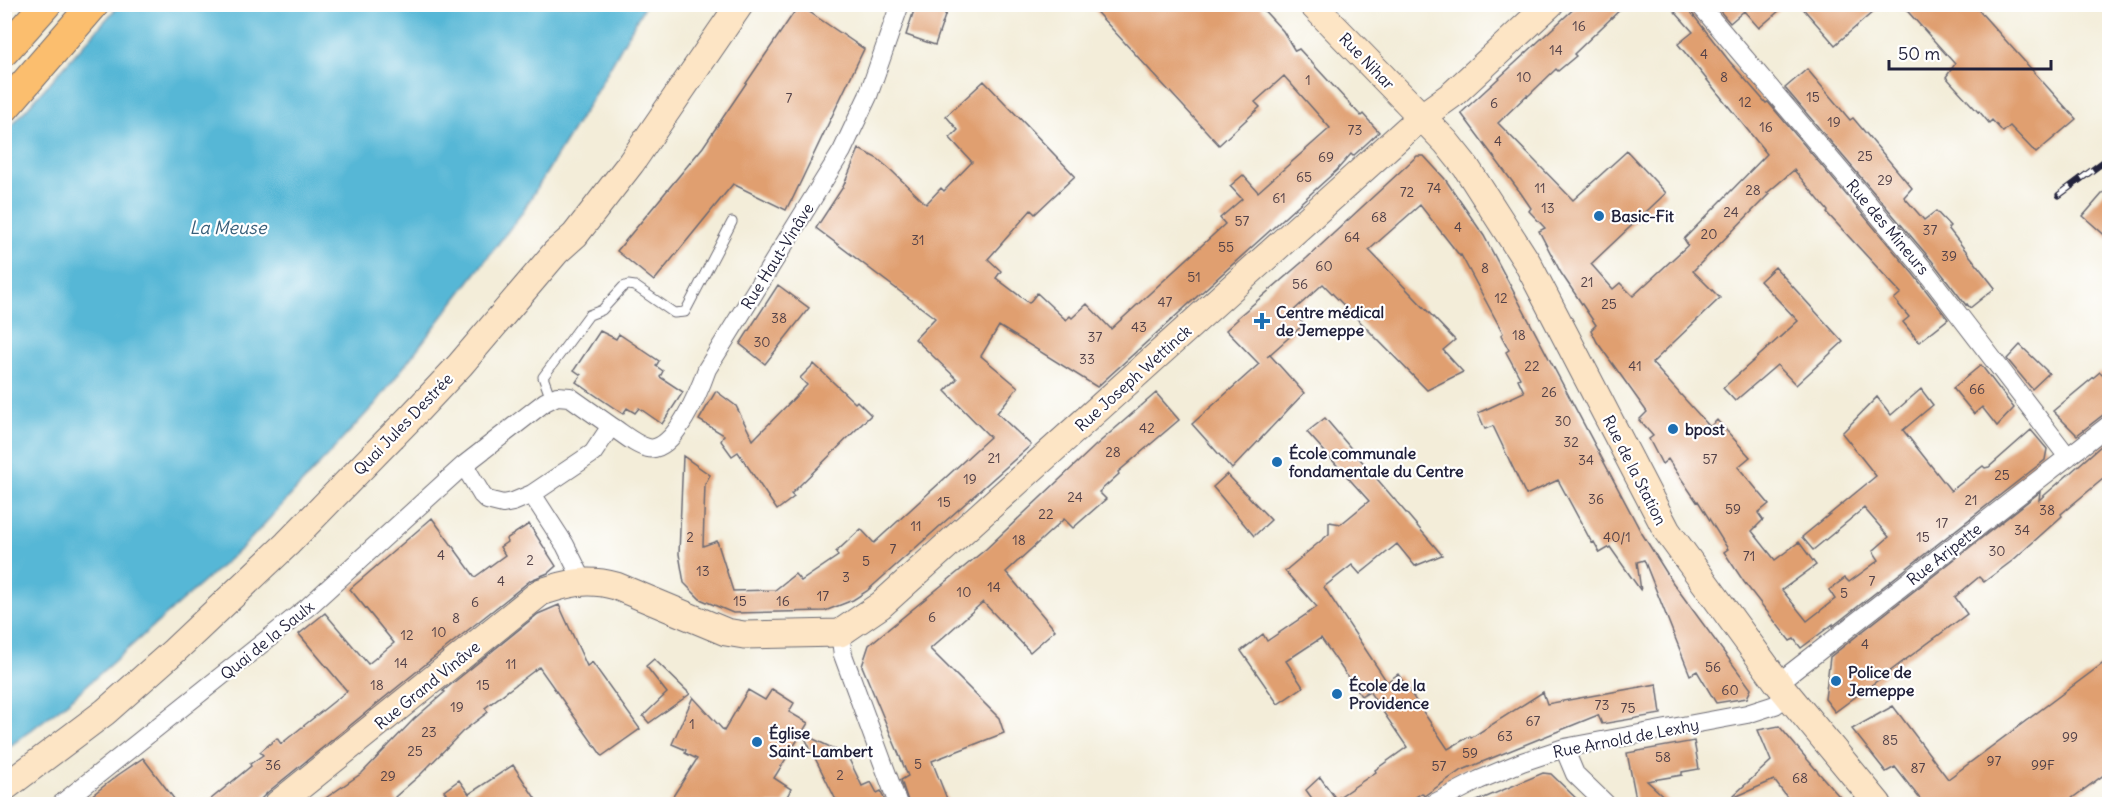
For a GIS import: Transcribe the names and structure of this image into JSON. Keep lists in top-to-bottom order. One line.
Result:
{"streets":{"street":["Rue Nihar","Rue des Mineurs","Rue Haut-Vinâve","Rue Joseph Wettinck","Quai Jules Destrée","Rue de la Station","Rue Aripette","Quai de la Saulx","Rue Grand Vinâve","Rue Arnold de Lexhy"]},"crossings":[["Rue Nihar","Rue Joseph Wettinck"],["Rue Nihar","Rue de la Station"],["Rue des Mineurs","Rue Aripette"],["Rue Joseph Wettinck","Rue de la Station"],["Rue de la Station","Rue Aripette"],["Rue de la Station","Rue Arnold de Lexhy"],["Rue Aripette","Rue Arnold de Lexhy"]],"water":["La Meuse"],"places":{"other":["Basic-Fit","bpost","École communale fondamentale du Centre","Police de Jemeppe","École de la Providence","Église Saint-Lambert"],"health":["Centre médical de Jemeppe"]},"house_numbers":["16","14","4","10","8","1","15","7","12","6","19","16","73","4","25","69","65","29","74","11","28","72","61","13","24","68","57","4","37","20","64","31","55","39","60","8","51","21","56","12","47","25","38","43","18","37","30","33","22","41","66","26","30","42","32","28","21","57","34","25","19","24","36","21","15","59","38","22","17","11","34","2","40/1","15","18","7","30","4","71","2","5","13","3","4","7","14","10","5","17","15","16","6","6","8","10","12","4","14","11","56","18","15","60","73","19","75","67","1","23","63","99","85","25","59","58","97","5","36","99F","57","87","2","29","68"],"scale_bar":"50 m"}
